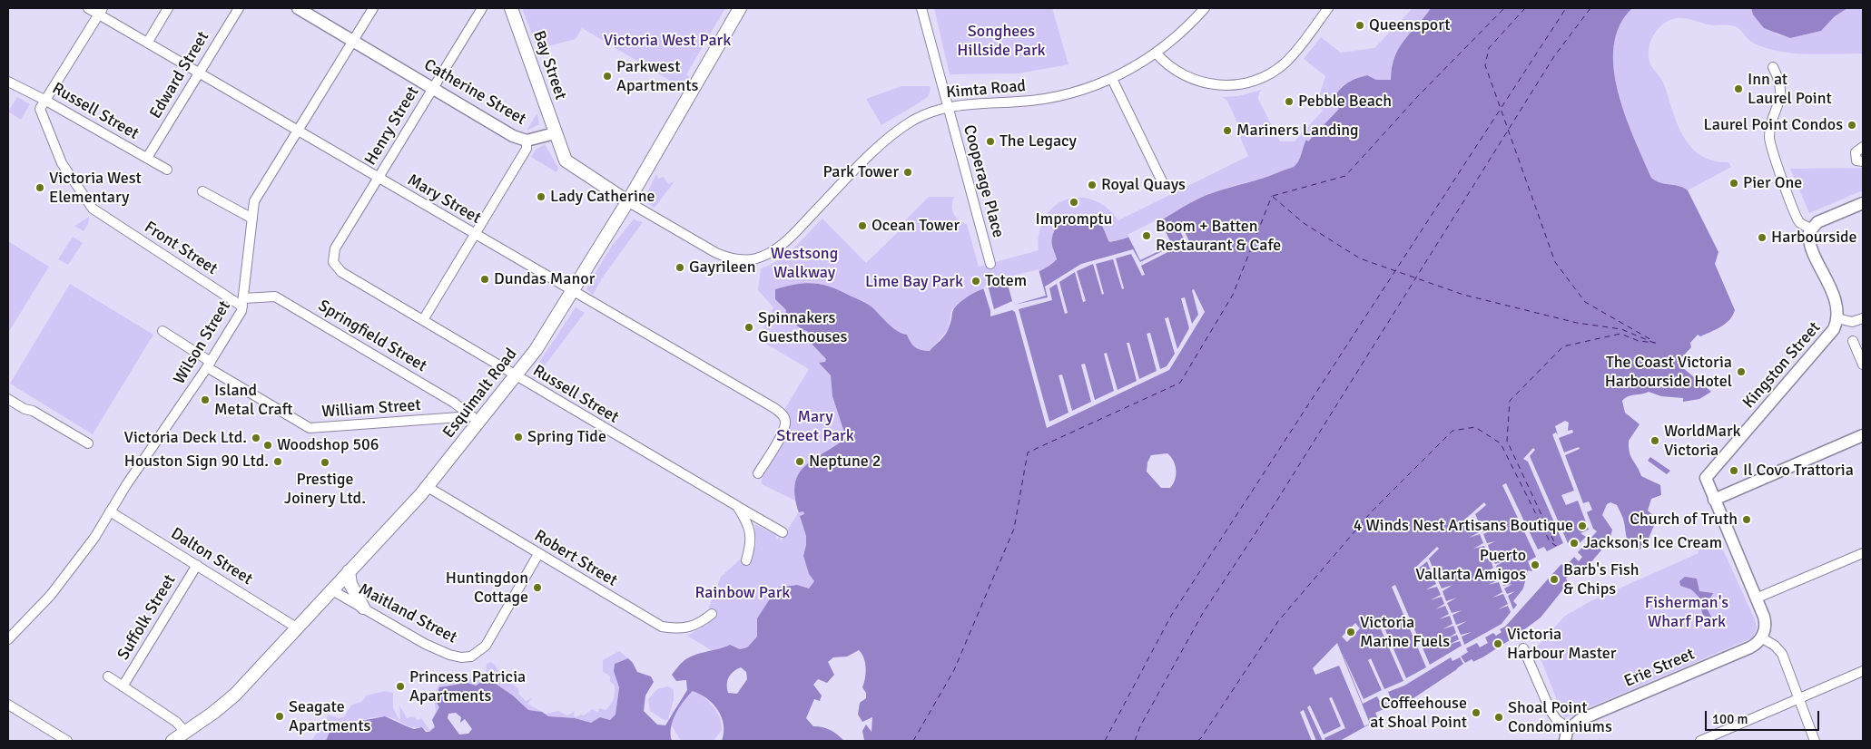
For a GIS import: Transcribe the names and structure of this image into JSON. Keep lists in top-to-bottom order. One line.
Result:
{"streets":{"main road":["Bay Street","Esquimalt Road"],"street":["Edward Street","Kimta Road","Catherine Street","Russell Street","Henry Street","Cooperage Place","Mary Street","Front Street","Springfield Street","Wilson Street","Kingston Street","William Street","Dalton Street","Robert Street","Maitland Street","Suffolk Street","Erie Street"]},"crossings":[["Bay Street","Catherine Street"],["Edward Street","Russell Street"],["Edward Street","Mary Street"],["Kimta Road","Cooperage Place"],["Kimta Road","Esquimalt Road"],["Catherine Street","Henry Street"],["Catherine Street","Wilson Street"],["Russell Street","Henry Street"],["Russell Street","Front Street"],["Russell Street","Esquimalt Road"],["Henry Street","Mary Street"],["Mary Street","Wilson Street"],["Mary Street","Esquimalt Road"],["Front Street","Springfield Street"],["Front Street","Wilson Street"],["Springfield Street","Wilson Street"],["Springfield Street","Esquimalt Road"],["Springfield Street","William Street"],["Wilson Street","William Street"],["Wilson Street","Dalton Street"],["Esquimalt Road","William Street"],["Esquimalt Road","Dalton Street"],["Esquimalt Road","Robert Street"],["Esquimalt Road","Maitland Street"],["Dalton Street","Suffolk Street"],["Robert Street","Maitland Street"]],"parks":["Songhees Hillside Park","Victoria West Park","Westsong Walkway","Lime Bay Park","Mary Street Park","Rainbow Park","Fisherman's Wharf Park"],"places":["Queensport","Parkwest Apartments","Inn at Laurel Point","Pebble Beach","Laurel Point Condos","Mariners Landing","The Legacy","Park Tower","Pier One","Royal Quays","Victoria West Elementary","Lady Catherine","Impromptu","Ocean Tower","Boom + Batten Restaurant & Cafe","Harbourside","Gayrileen","Dundas Manor","Totem","Spinnakers Guesthouses","The Coast Victoria Harbourside Hotel","Island Metal Craft","Spring Tide","Victoria Deck Ltd.","WorldMark Victoria","Woodshop 506","Houston Sign 90 Ltd.","Neptune 2","Prestige Joinery Ltd.","Il Covo Trattoria","Church of Truth","4 Winds Nest Artisans Boutique","Jackson's Ice Cream","Puerto Vallarta Amigos","Barb's Fish & Chips","Huntingdon Cottage","Victoria Marine Fuels","Victoria Harbour Master","Princess Patricia Apartments","Coffeehouse at Shoal Point","Seagate Apartments","Shoal Point Condominiums"],"scale_bar":"100 m"}
